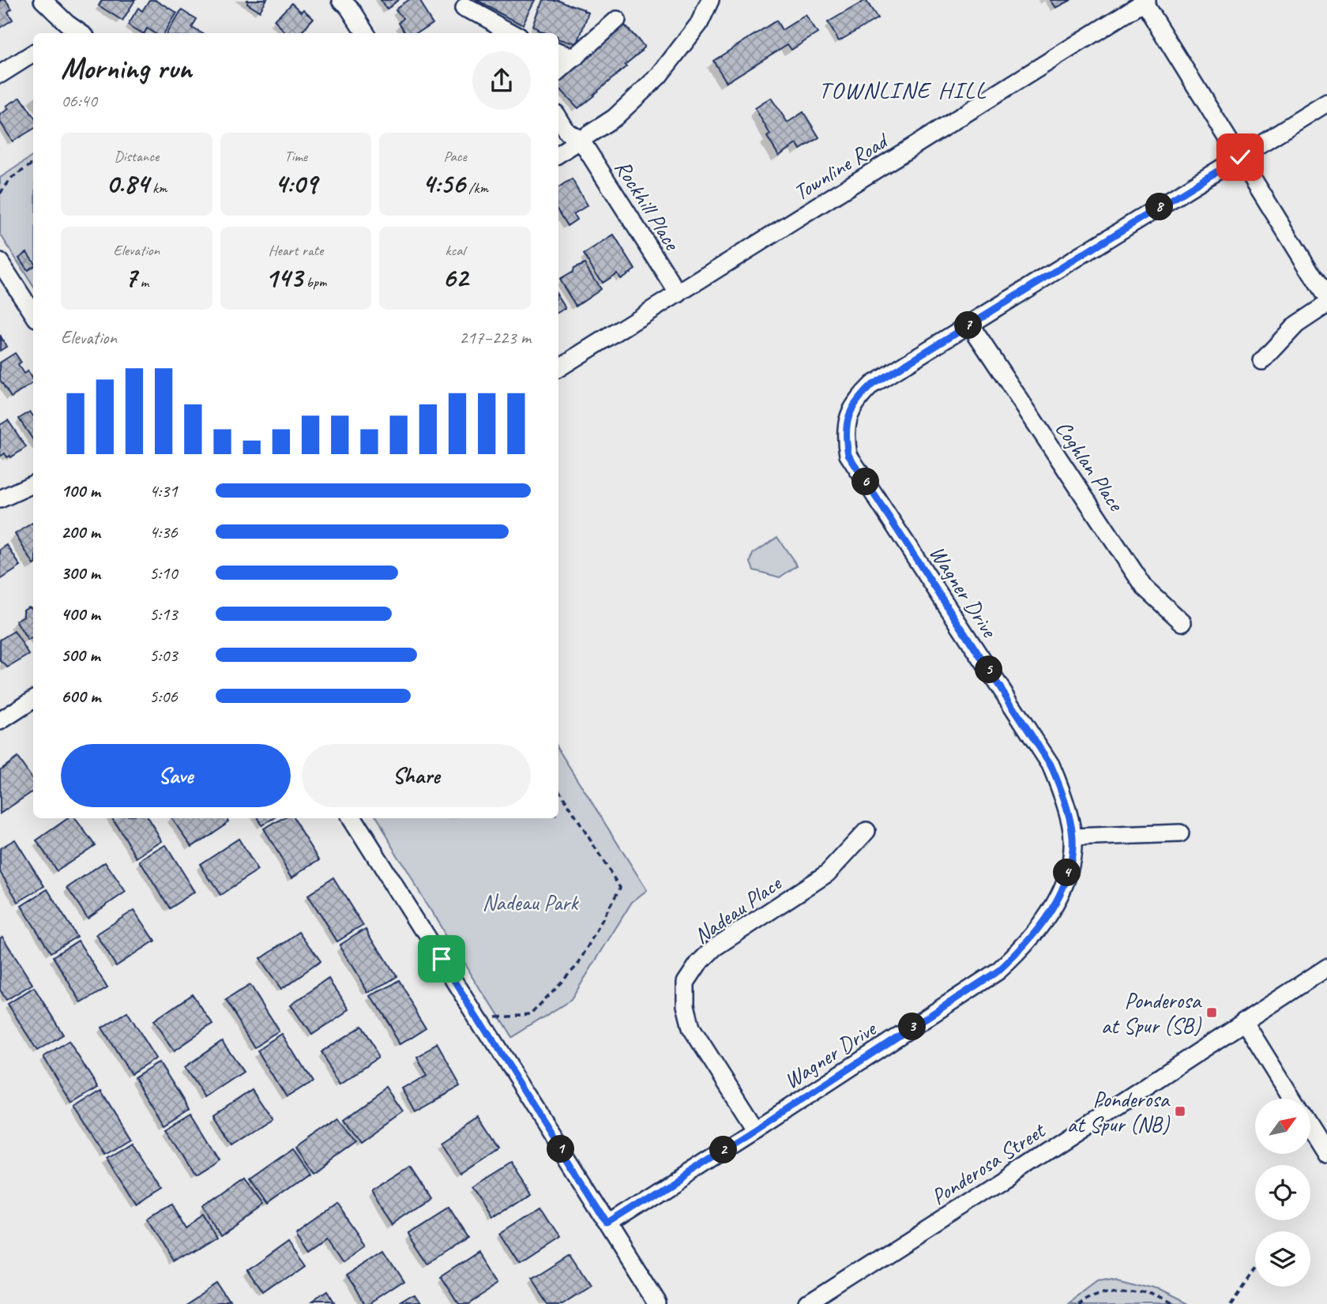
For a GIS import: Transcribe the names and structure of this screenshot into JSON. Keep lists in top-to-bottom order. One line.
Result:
{"streets":{"street":["Townline Road","Rockhill Place","Coghlan Place","Wagner Drive","Nadeau Place","Ponderosa Street"]},"crossings":[["Townline Road","Rockhill Place"],["Coghlan Place","Wagner Drive"],["Wagner Drive","Nadeau Place"]],"districts":["TOWNLINE HILL"],"parks":["Nadeau Park"],"places":{"transit":["Ponderosa at Spur (SB)","Ponderosa at Spur (NB)"]},"north":"top right","page":{"heading":["Morning run","06:40"],"stats":[["Distance","0.84 km"],["Time","4:09"],["Pace","4:56 /km"],["Elevation","7 m"],["Heart rate","143 bpm"],["kcal","62"]],"pins":["8","7","6","5","4","3","1","2"],"chart":["Elevation","217–223 m"],"list":[{"name":"100 m","note":"4:31"},{"name":"200 m","note":"4:36"},{"name":"300 m","note":"5:10"},{"name":"400 m","note":"5:13"},{"name":"500 m","note":"5:03"},{"name":"600 m","note":"5:06"}],"buttons":["Save","Share"]}}
